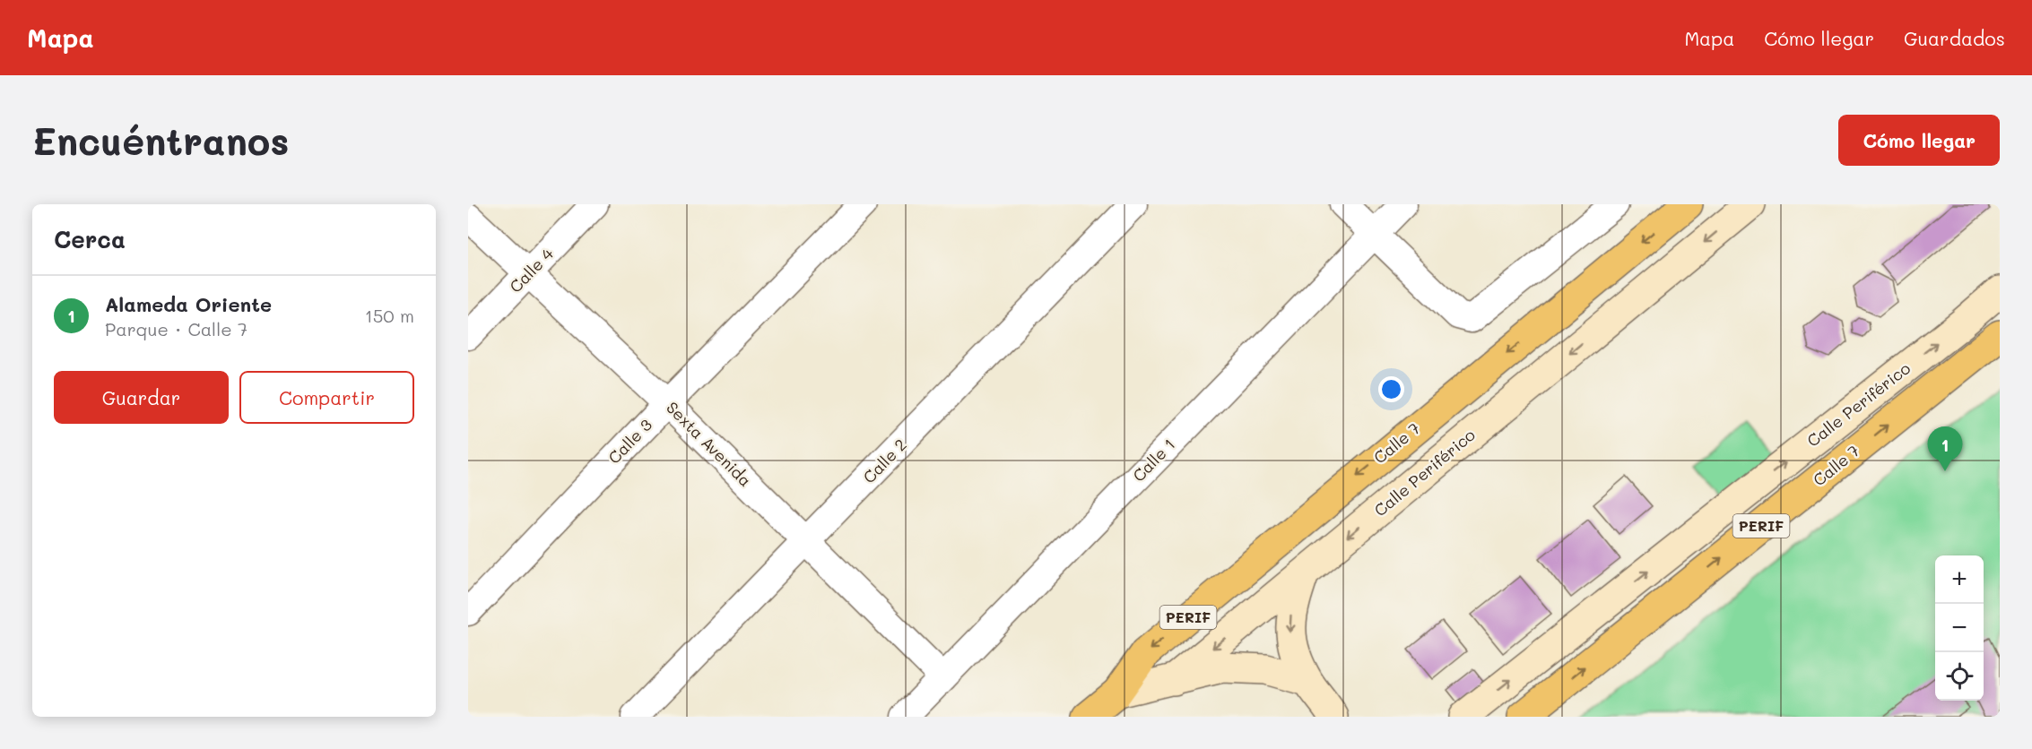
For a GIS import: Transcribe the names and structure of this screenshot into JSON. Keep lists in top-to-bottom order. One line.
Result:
{"streets":{"main road":["Calle Periférico","Calle 7","PERIF"],"street":["Calle 4","Calle 3","Sexta Avenida","Calle 1","Calle 2"]},"crossings":[["Calle 4","Sexta Avenida"],["Calle Periférico","Calle 7"],["Calle 3","Sexta Avenida"],["Sexta Avenida","Calle 1"],["Sexta Avenida","Calle 2"]],"page":{"header":"Mapa","nav":["Mapa","Cómo llegar","Guardados"],"buttons":["Cómo llegar",["Guardar","Compartir"]],"title":"Encuéntranos","heading":"Cerca","list":[{"mark":"1","name":"Alameda Oriente","note":"Parque · Calle 7","value":"150 m"}],"pins":"1","map_buttons":["+","−"]}}
